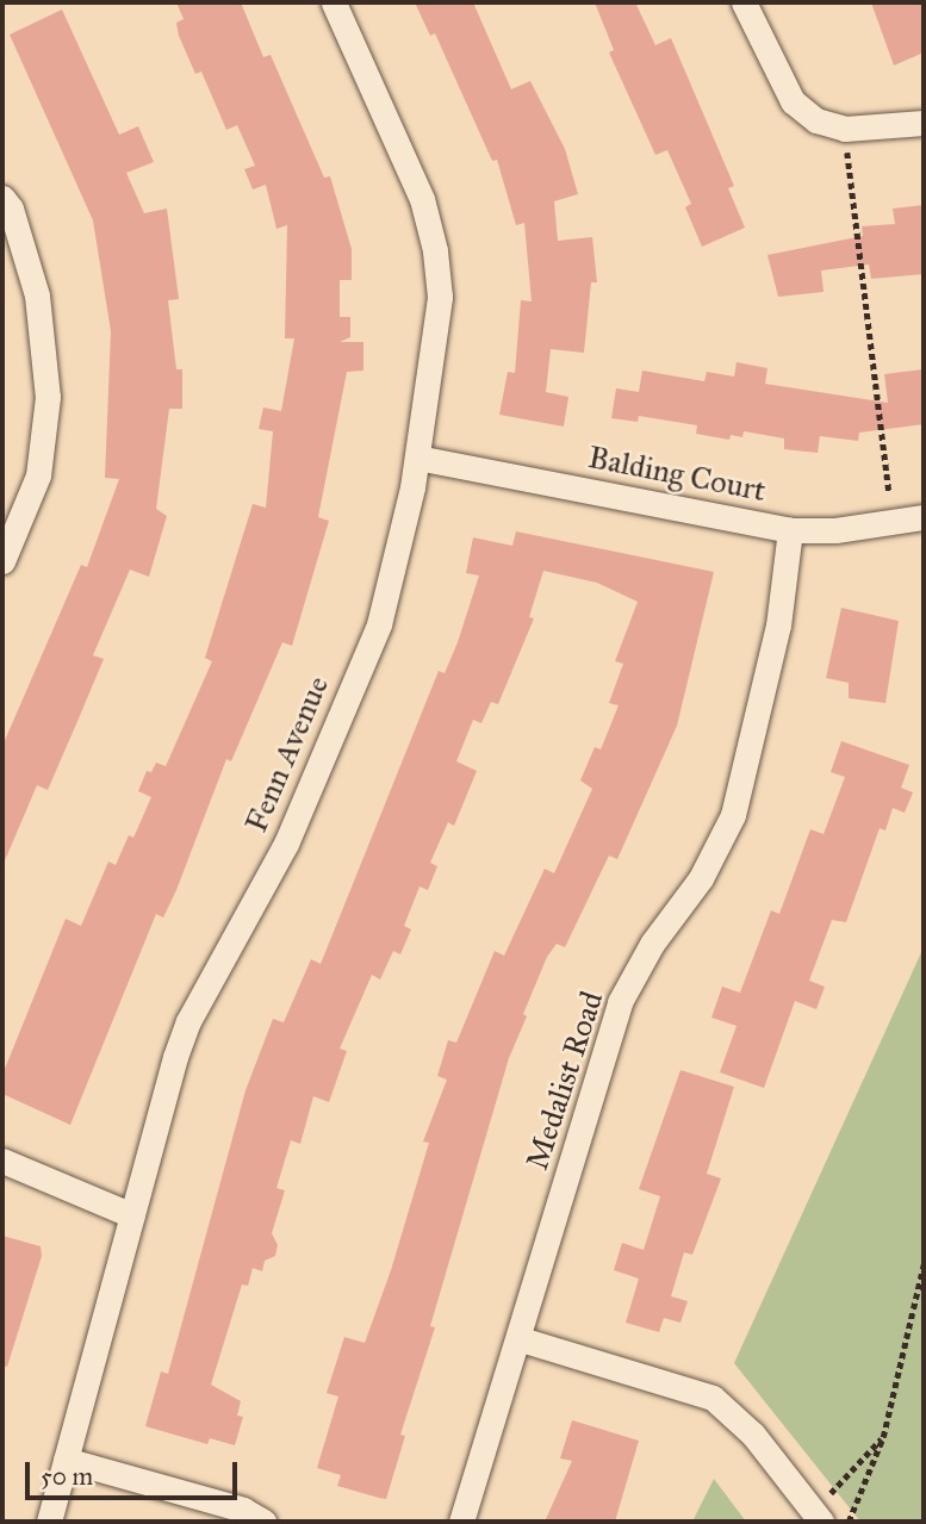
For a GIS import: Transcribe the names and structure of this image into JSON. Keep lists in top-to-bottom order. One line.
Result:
{"streets":{"street":["Balding Court","Fenn Avenue","Medalist Road"]},"crossings":[["Balding Court","Fenn Avenue"],["Balding Court","Medalist Road"]],"scale_bar":"50 m"}
